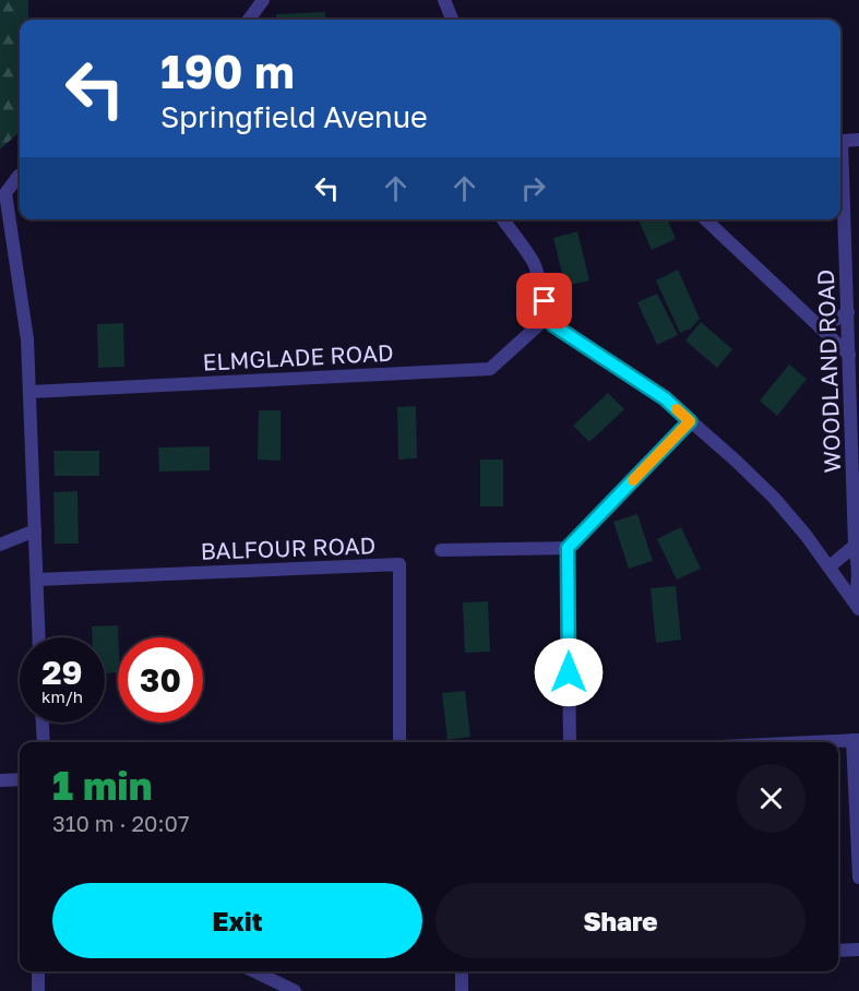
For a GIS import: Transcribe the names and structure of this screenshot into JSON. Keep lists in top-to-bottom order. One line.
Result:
{"streets":{"street":["ELMGLADE ROAD","WOODLAND ROAD","BALFOUR ROAD"]},"page":{"turn":["190 m","Springfield Avenue"],"speed":"29 km/h","limit":"30","heading":["1 min","310 m · 20:07"],"buttons":["Exit","Share"]}}
